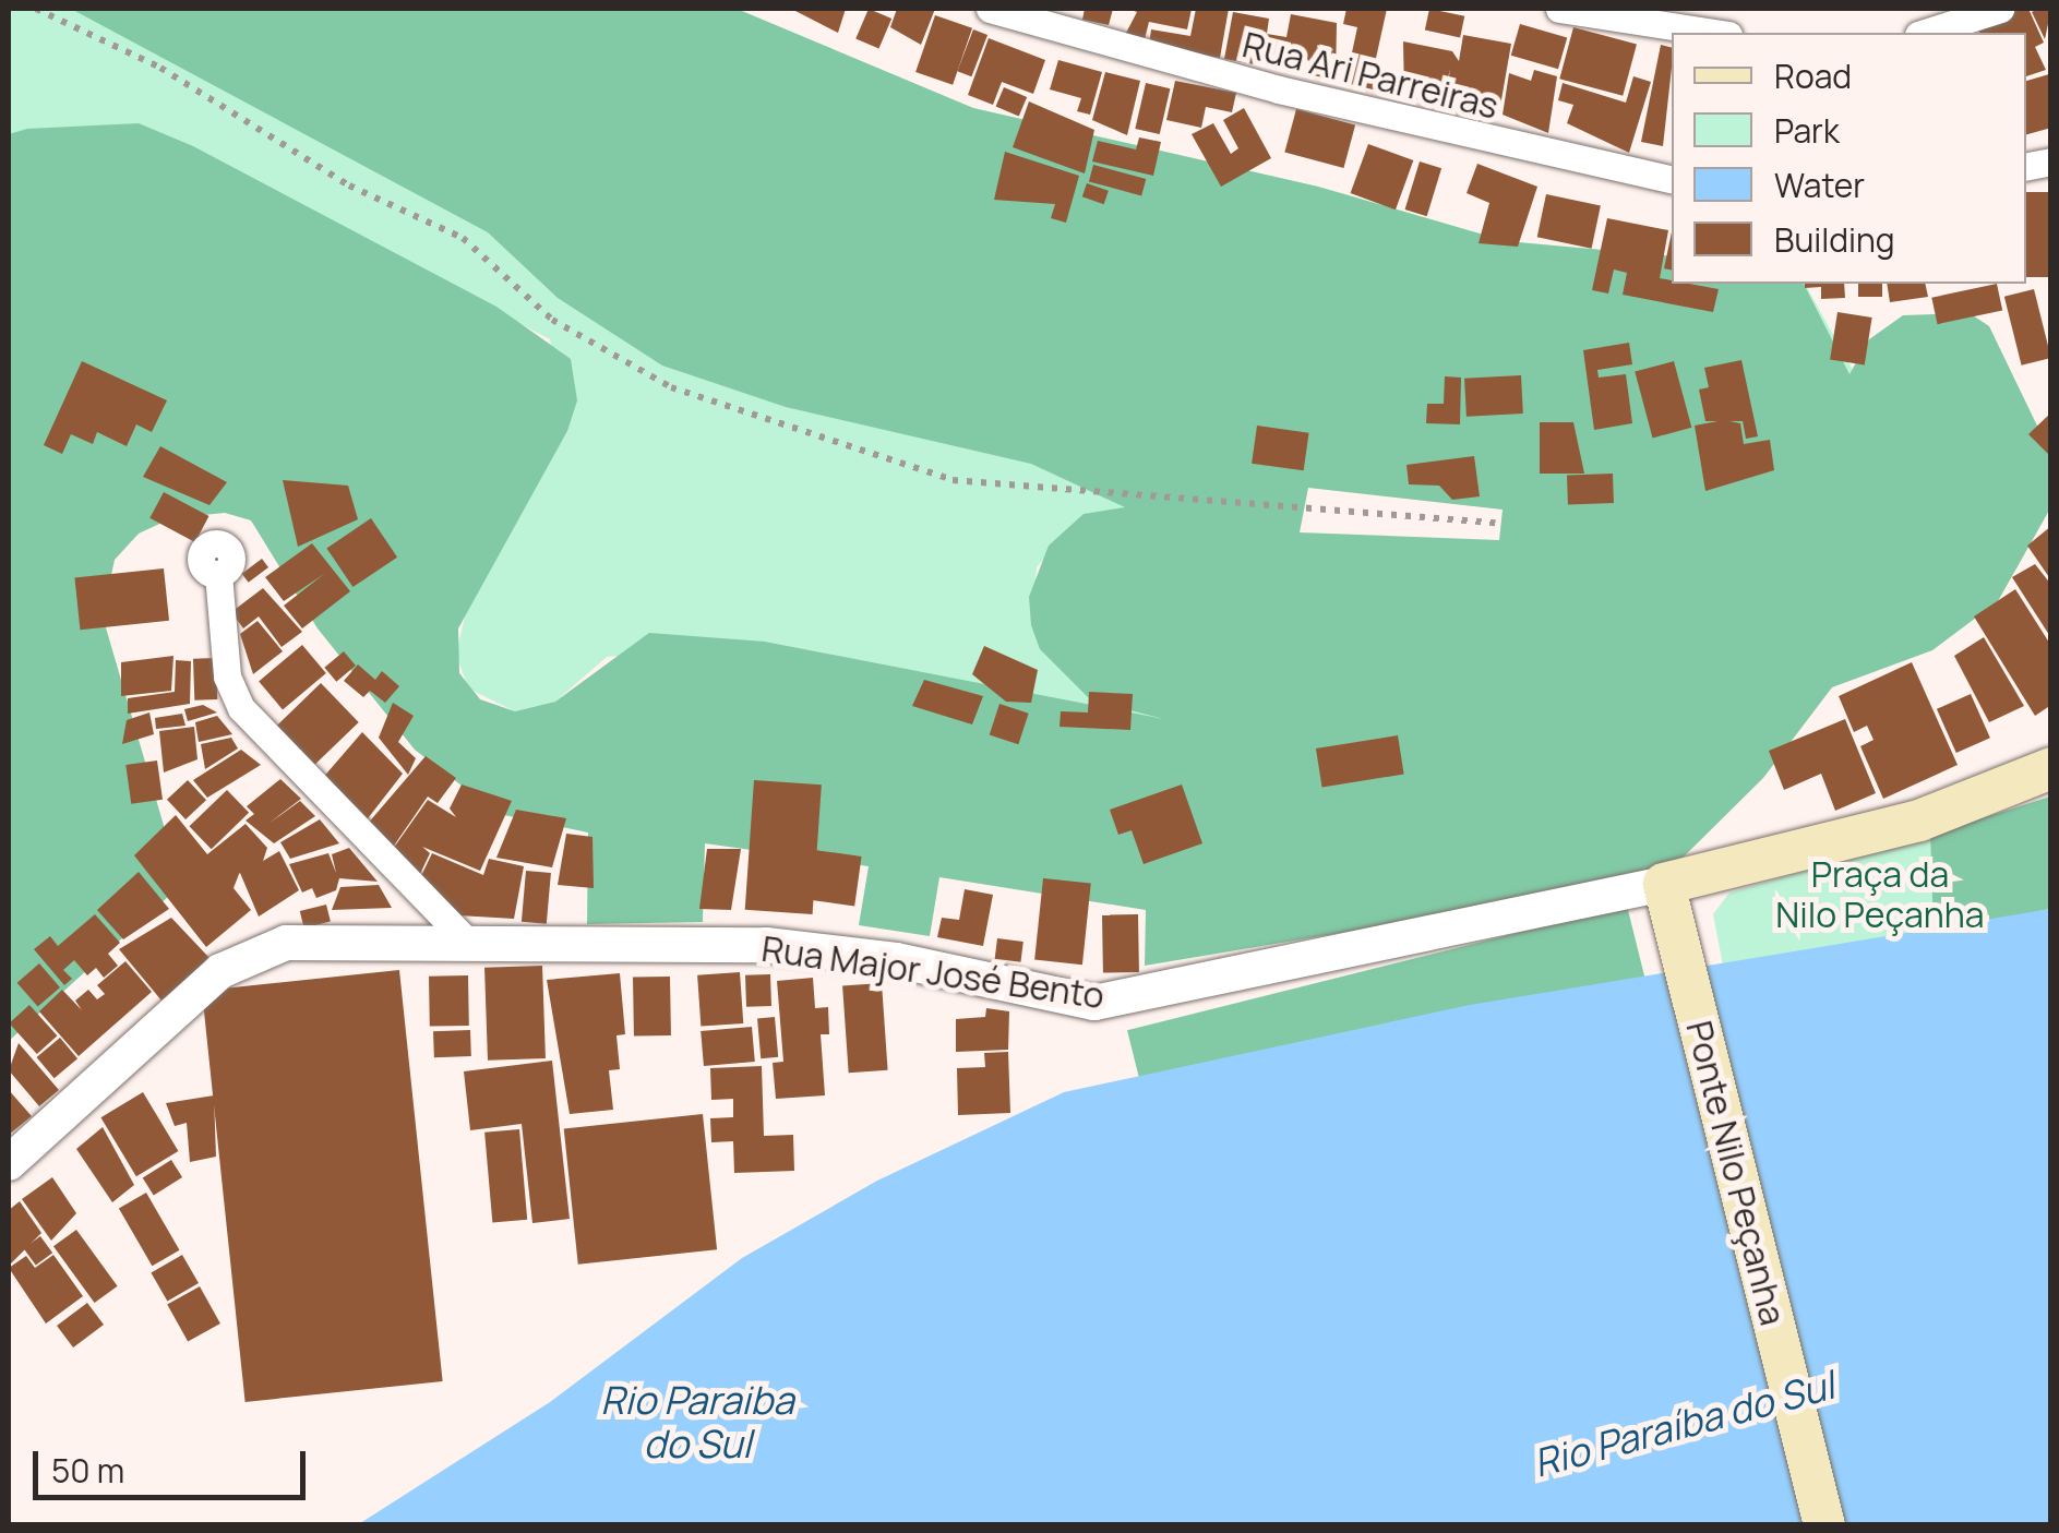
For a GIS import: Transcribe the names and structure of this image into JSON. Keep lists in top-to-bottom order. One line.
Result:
{"streets":{"main road":["Ponte Nilo Peçanha"],"street":["Rua Ari Parreiras","Rua Major José Bento"]},"crossings":[["Rua Major José Bento","Ponte Nilo Peçanha"]],"water":["Rio Paraiba do Sul","Rio Paraíba do Sul"],"parks":["Praça da Nilo Peçanha"],"legend":["Road","Park","Water","Building"],"scale_bar":"50 m"}
